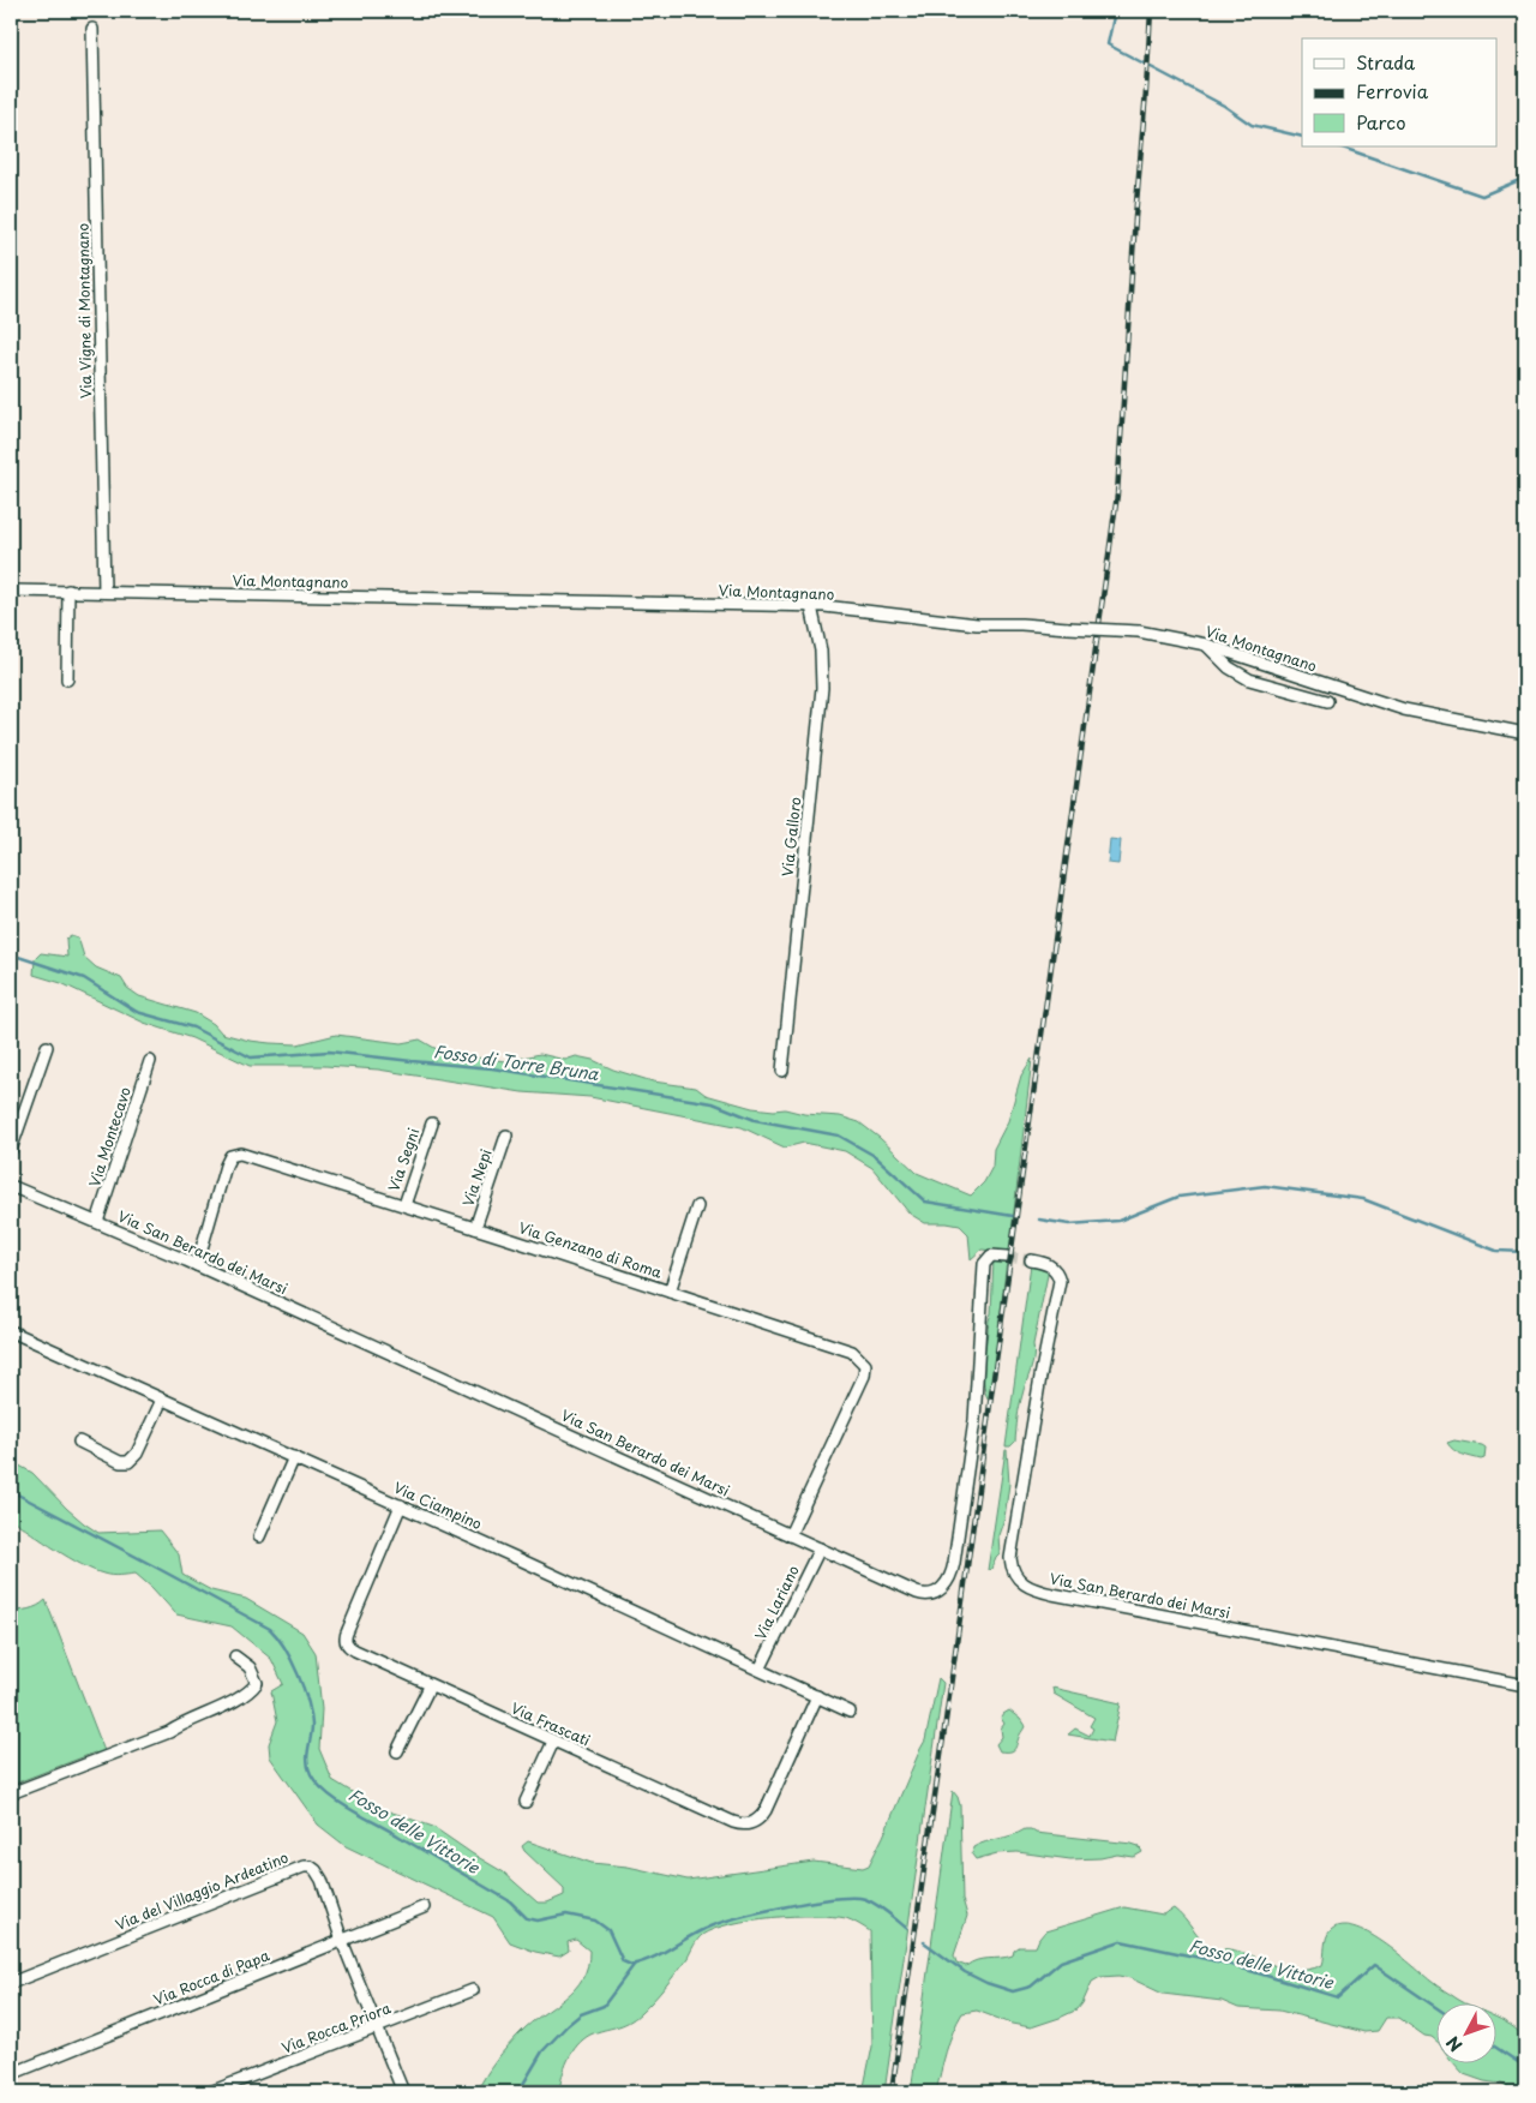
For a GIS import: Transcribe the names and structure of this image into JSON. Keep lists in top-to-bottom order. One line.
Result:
{"streets":{"street":["Via Vigne di Montagnano","Via Montagnano","Via Galloro","Via Montecavo","Via Segni","Via Nepi","Via Genzano di Roma","Via San Berardo dei Marsi","Via Ciampino","Via Lariano","Via Frascati","Via del Villaggio Ardeatino","Via Rocca di Papa","Via Rocca Priora"]},"crossings":[["Via Vigne di Montagnano","Via Montagnano"],["Via Montagnano","Via Galloro"],["Via Montecavo","Via San Berardo dei Marsi"],["Via Segni","Via Genzano di Roma"],["Via Nepi","Via Genzano di Roma"],["Via Genzano di Roma","Via San Berardo dei Marsi"],["Via San Berardo dei Marsi","Via Lariano"],["Via Ciampino","Via Lariano"],["Via Ciampino","Via Frascati"],["Via del Villaggio Ardeatino","Via Rocca di Papa"],["Via del Villaggio Ardeatino","Via Rocca Priora"]],"water":["Fosso di Torre Bruna","Fosso delle Vittorie"],"legend":["Strada","Ferrovia","Parco"],"north":"bottom left"}
